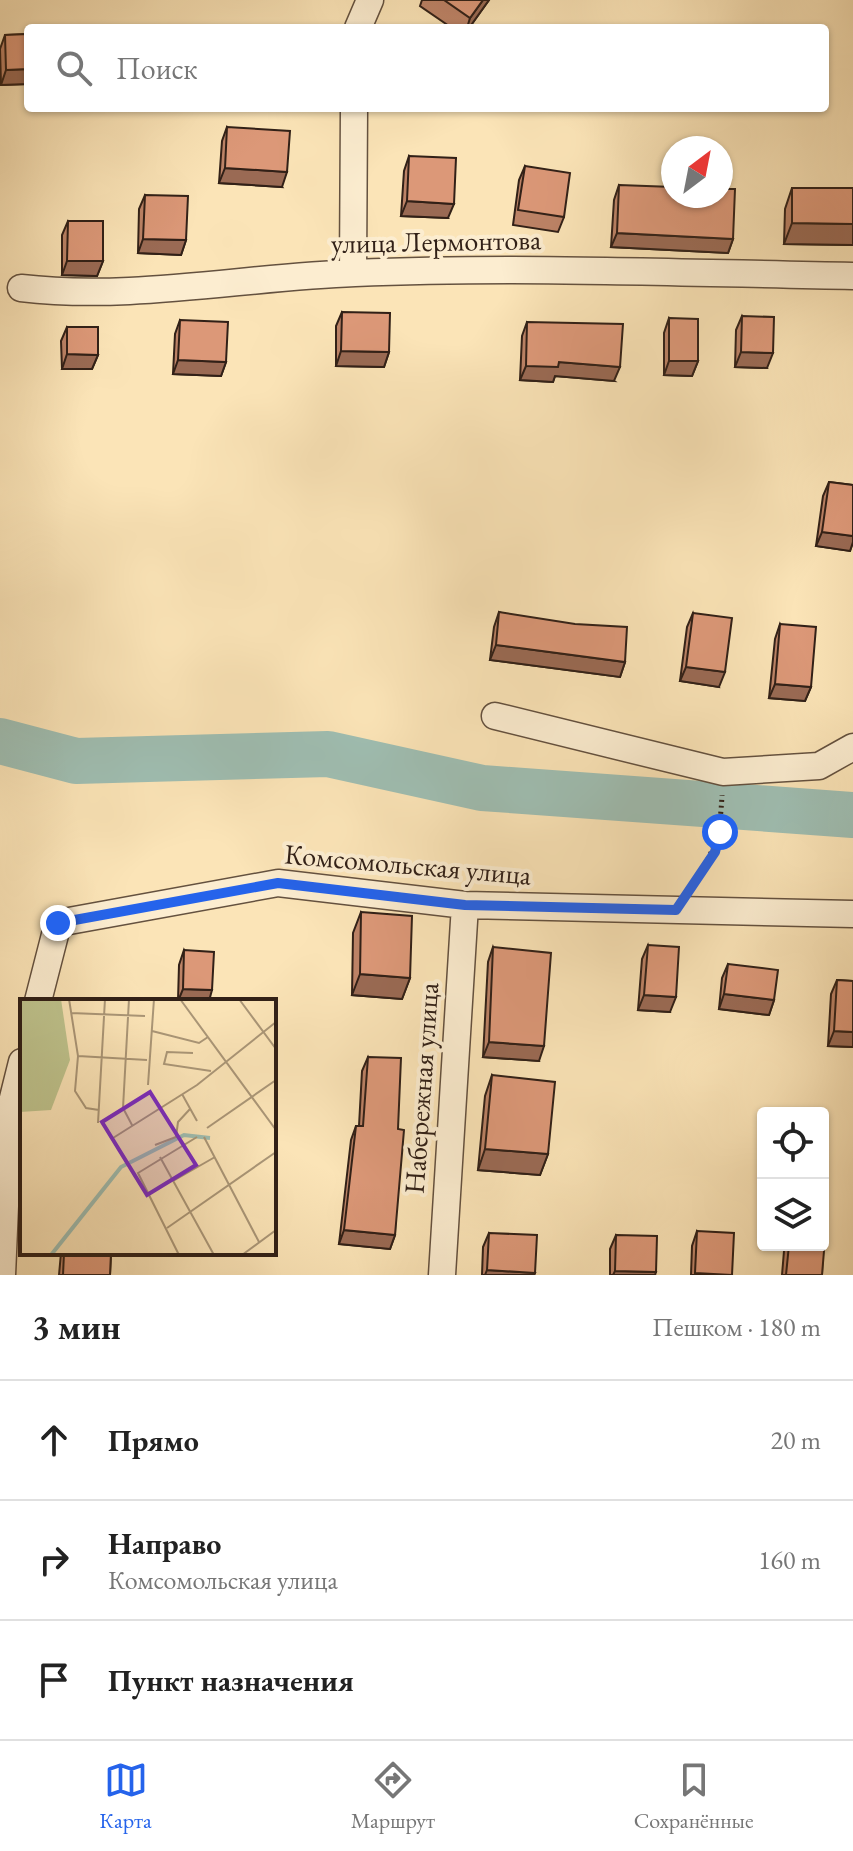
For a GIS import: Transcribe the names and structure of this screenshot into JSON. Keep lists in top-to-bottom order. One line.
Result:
{"streets":{"street":["улица Лермонтова","Комсомольская улица","Набережная улица"]},"crossings":[["Комсомольская улица","Набережная улица"]],"north":"top right","page":{"search":"Поиск","heading":["3 мин","Пешком · 180 m"],"list":[["Прямо","20 m"],["Направо","Комсомольская улица","160 m"],"Пункт назначения"],"nav":["Карта","Маршрут","Сохранённые"]}}
